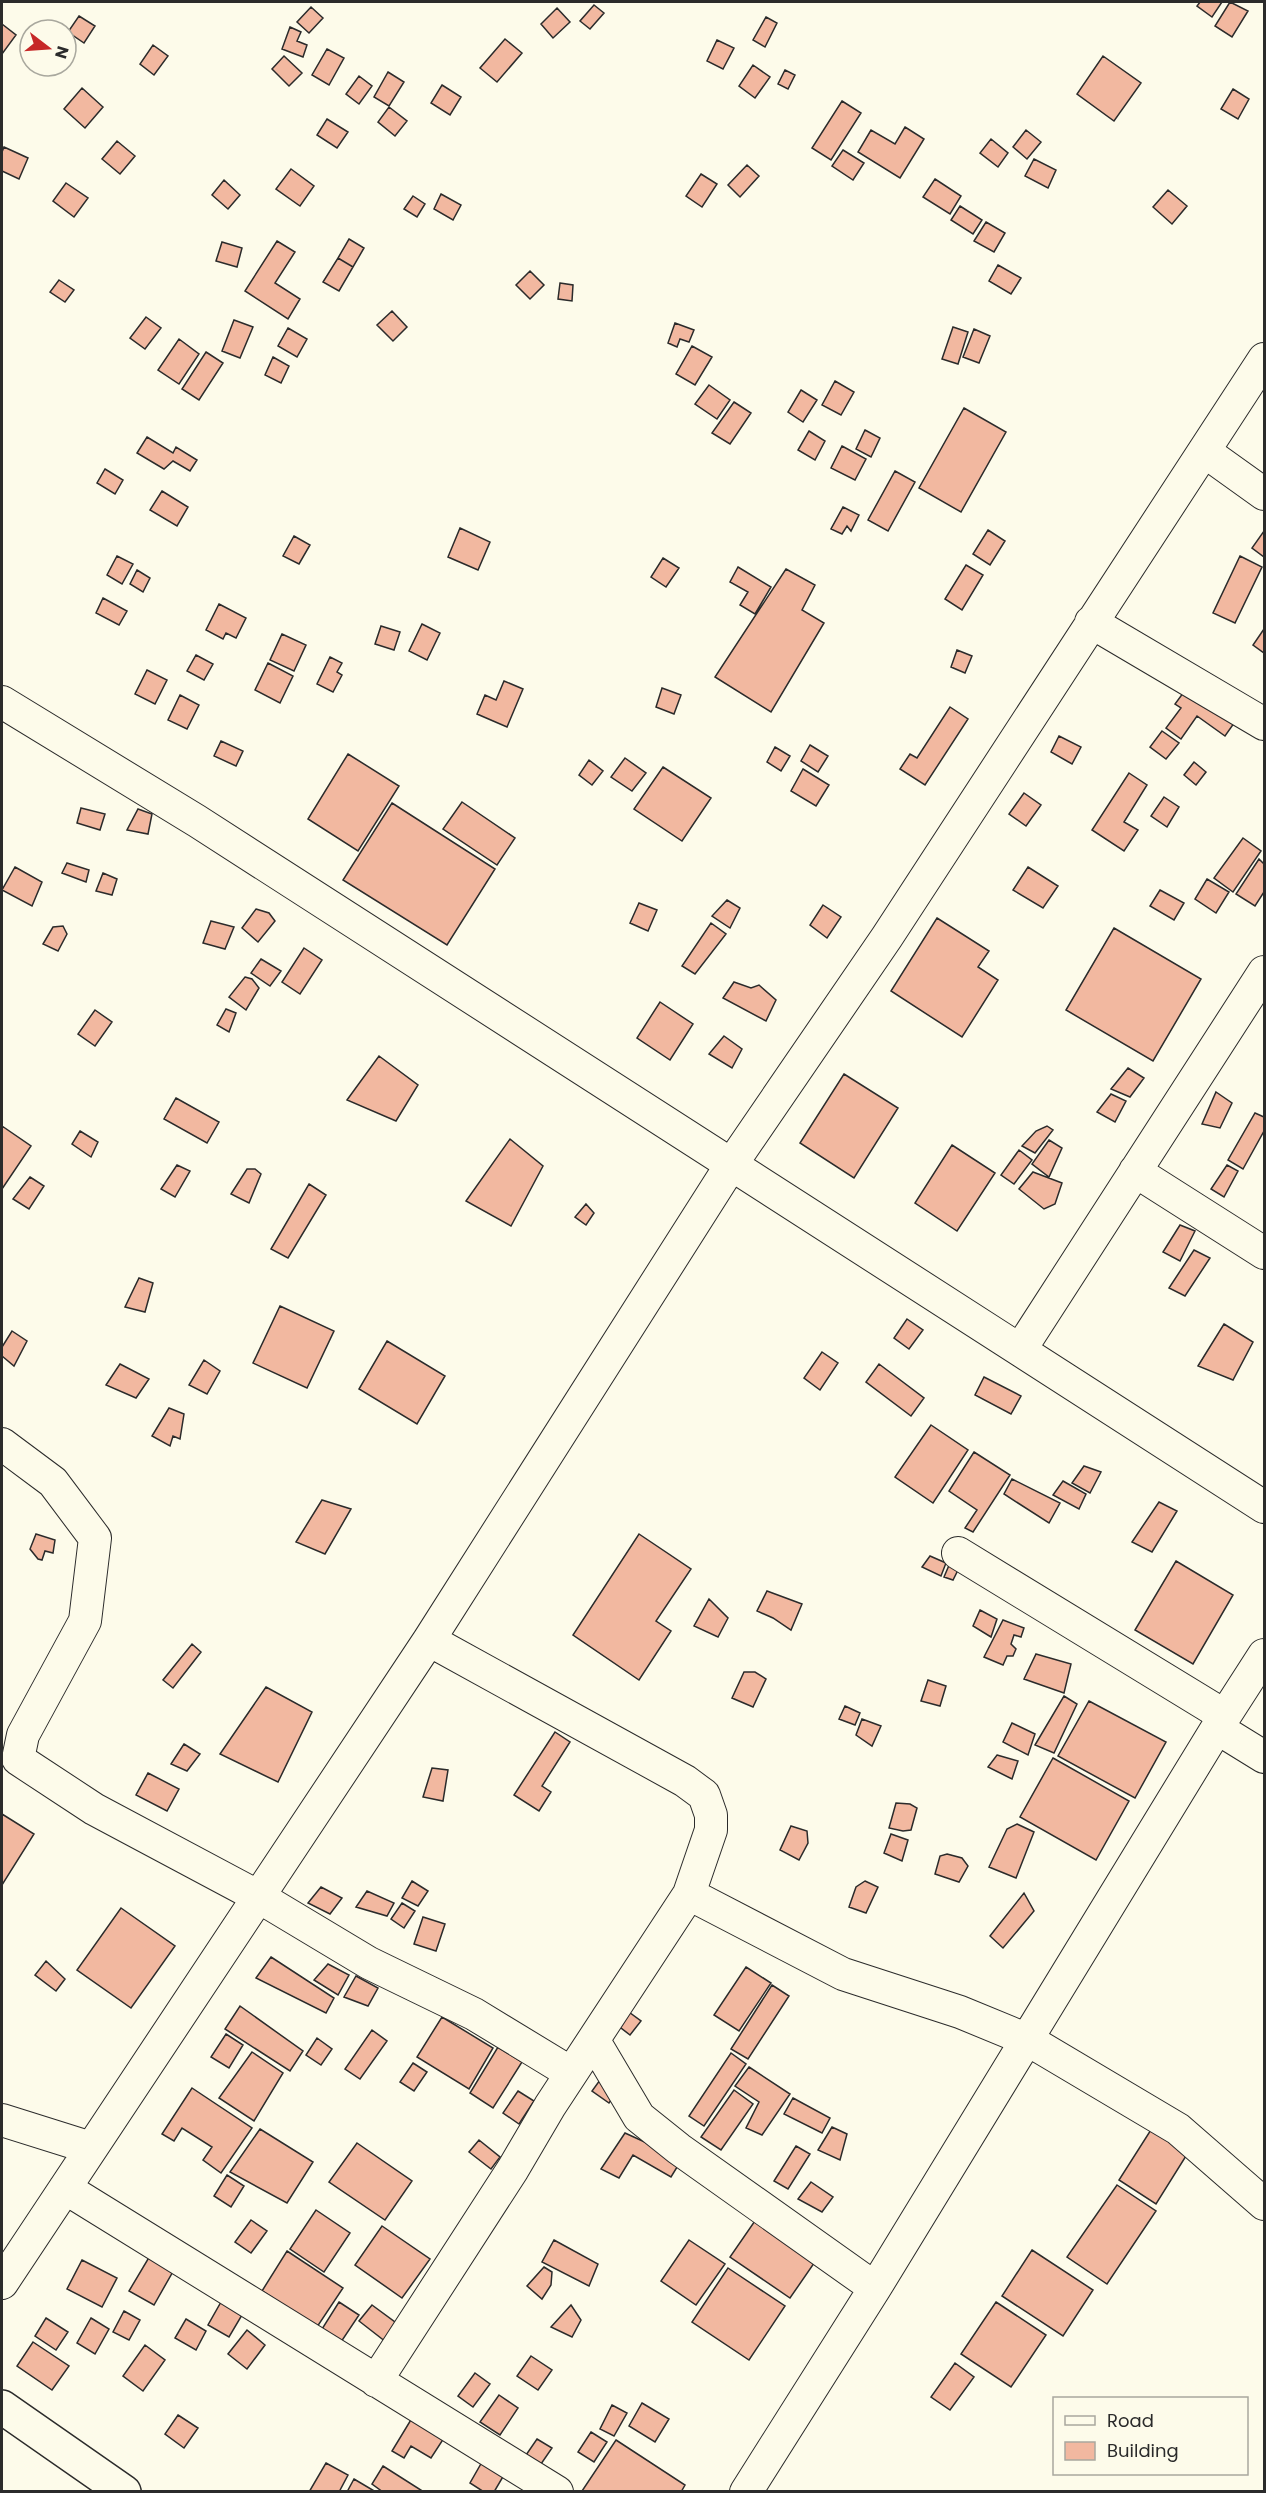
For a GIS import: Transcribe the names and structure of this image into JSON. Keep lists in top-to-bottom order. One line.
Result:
{"legend":["Road","Building"],"north":"right"}
